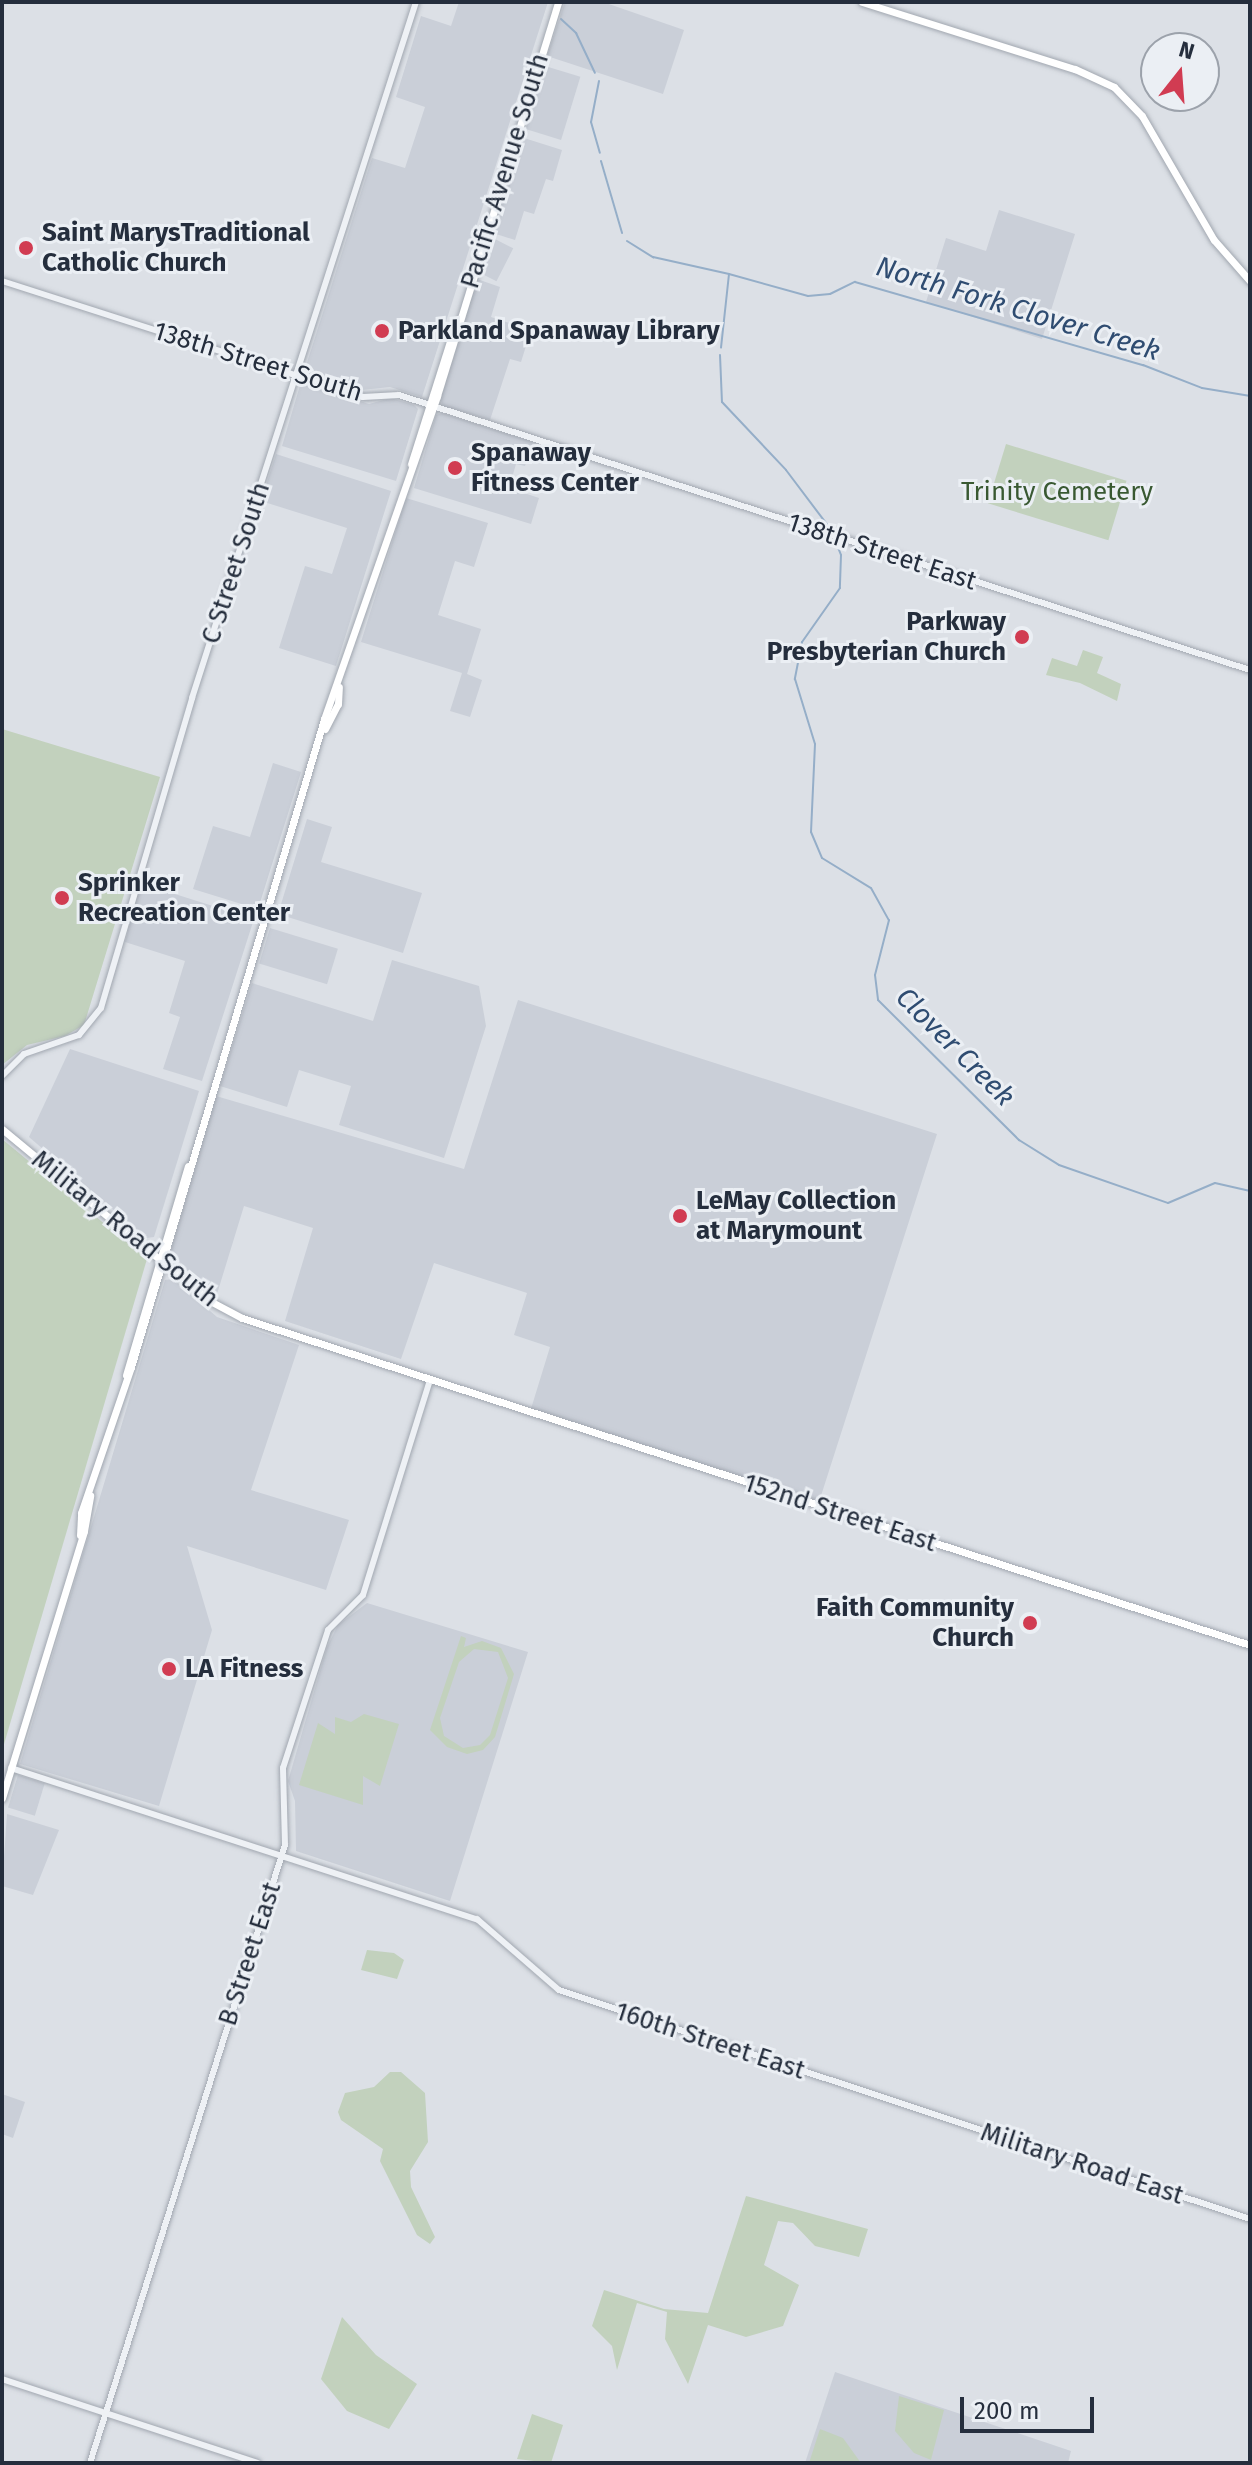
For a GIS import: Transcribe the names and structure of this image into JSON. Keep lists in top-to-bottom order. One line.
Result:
{"streets":{"main road":["Pacific Avenue South","Military Road South","152nd Street East"],"street":["138th Street South","138th Street East","C Street South","B Street East","160th Street East","Military Road East"]},"crossings":[["Pacific Avenue South","138th Street South"],["Pacific Avenue South","Military Road South"],["Pacific Avenue South","160th Street East"],["138th Street South","138th Street East"],["138th Street South","C Street South"],["Military Road South","152nd Street East"],["Military Road South","B Street East"],["152nd Street East","B Street East"],["B Street East","160th Street East"],["160th Street East","Military Road East"]],"water":["North Fork Clover Creek","Clover Creek"],"parks":["Trinity Cemetery"],"places":["Saint MarysTraditional Catholic Church","Parkland Spanaway Library","Spanaway Fitness Center","Parkway Presbyterian Church","Sprinker Recreation Center","LeMay Collection at Marymount","Faith Community Church","LA Fitness"],"scale_bar":"200 m","north":"top"}
